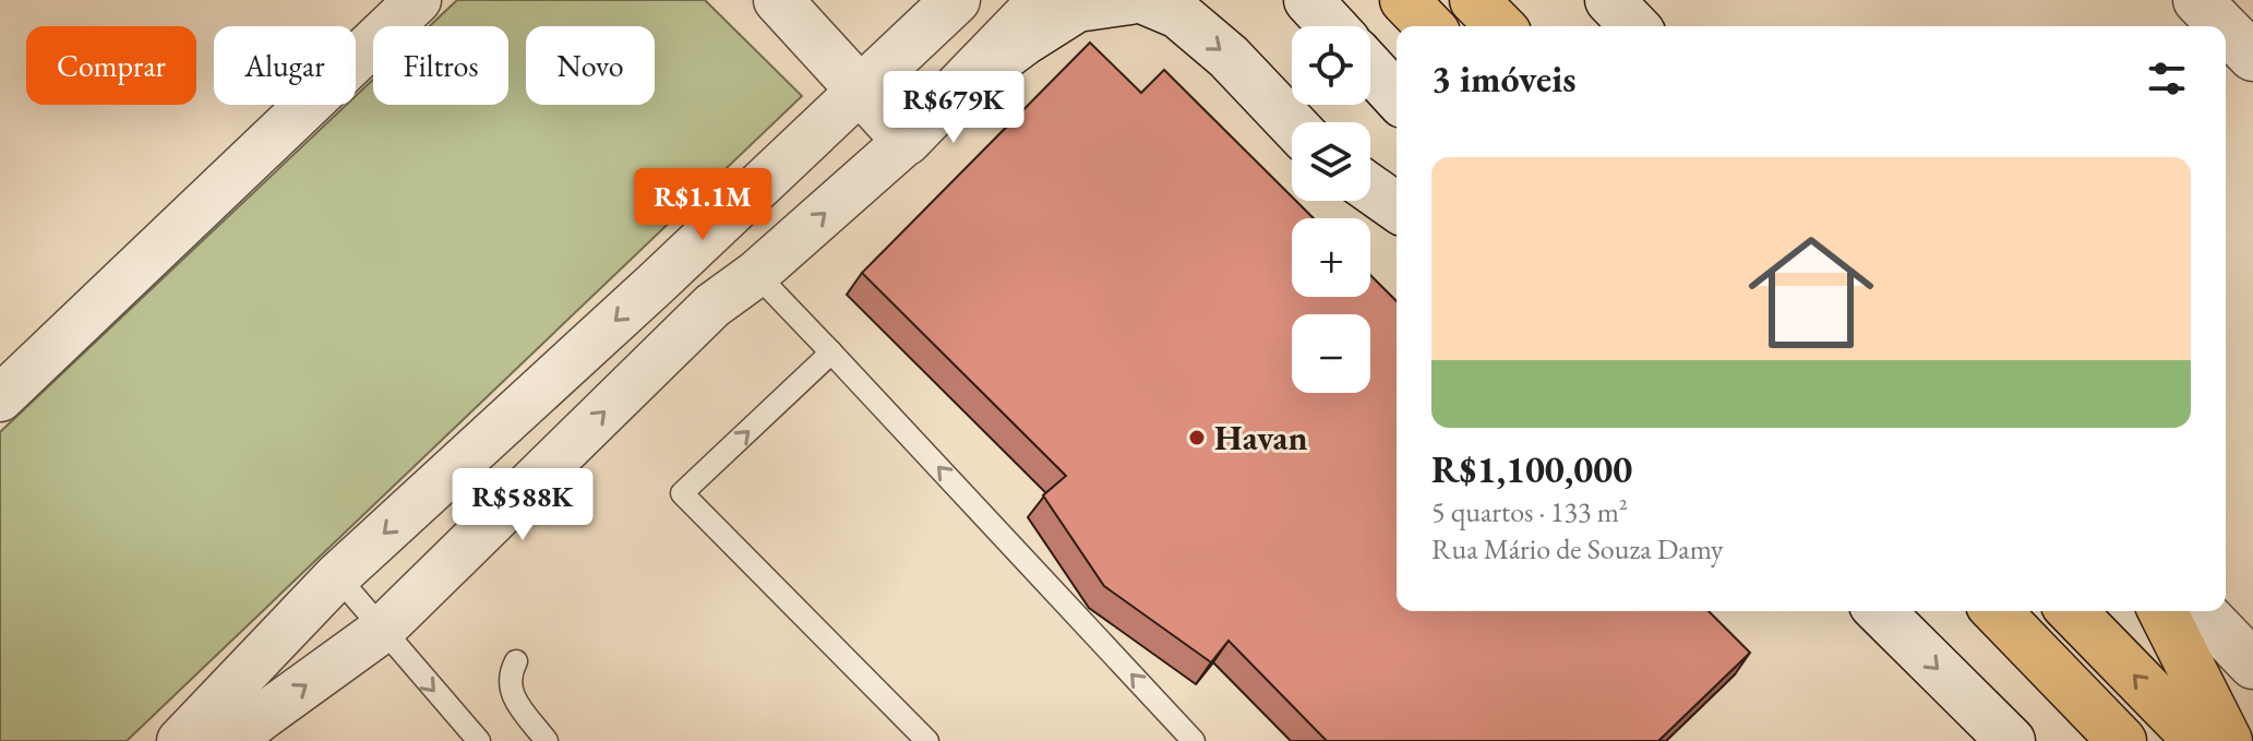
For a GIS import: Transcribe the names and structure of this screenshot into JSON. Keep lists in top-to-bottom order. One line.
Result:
{"places":["Havan"],"page":{"map_buttons":["+","−"],"chip":["Comprar","Alugar","Filtros","Novo"],"heading":"3 imóveis","price":["R$679K","R$1.1M","R$588K"],"list":[{"name":"R$1,100,000","note":"5 quartos · 133 m² · Rua Mário de Souza Damy"}]}}
